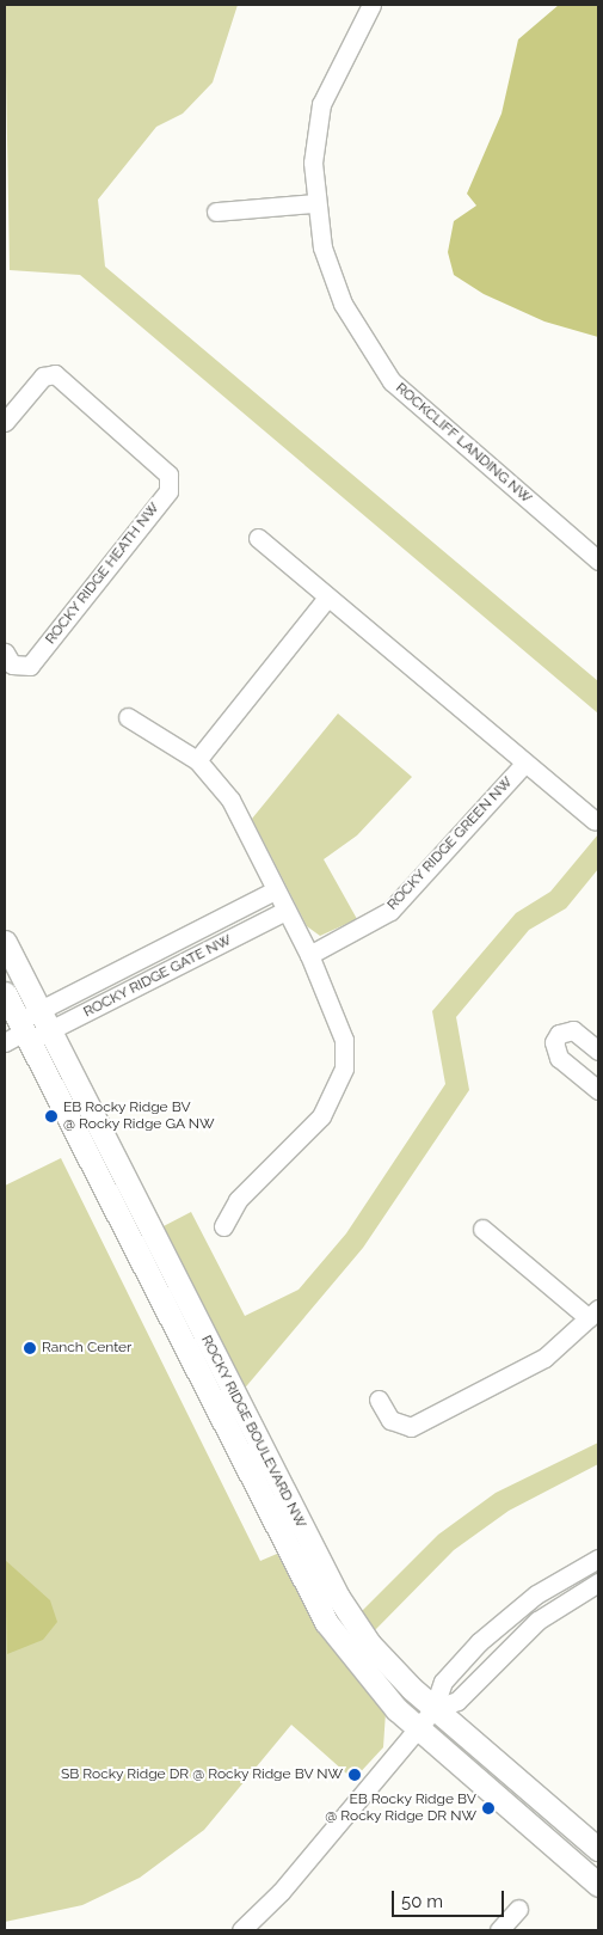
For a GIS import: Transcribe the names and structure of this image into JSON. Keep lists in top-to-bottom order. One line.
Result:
{"streets":{"street":["ROCKCLIFF LANDING NW","ROCKY RIDGE HEATH NW","ROCKY RIDGE GREEN NW","ROCKY RIDGE GATE NW","ROCKY RIDGE BOULEVARD NW"]},"crossings":[["ROCKY RIDGE GATE NW","ROCKY RIDGE BOULEVARD NW"]],"places":["EB Rocky Ridge BV @ Rocky Ridge GA NW","Ranch Center","SB Rocky Ridge DR @ Rocky Ridge BV NW","EB Rocky Ridge BV @ Rocky Ridge DR NW"],"scale_bar":"50 m"}
